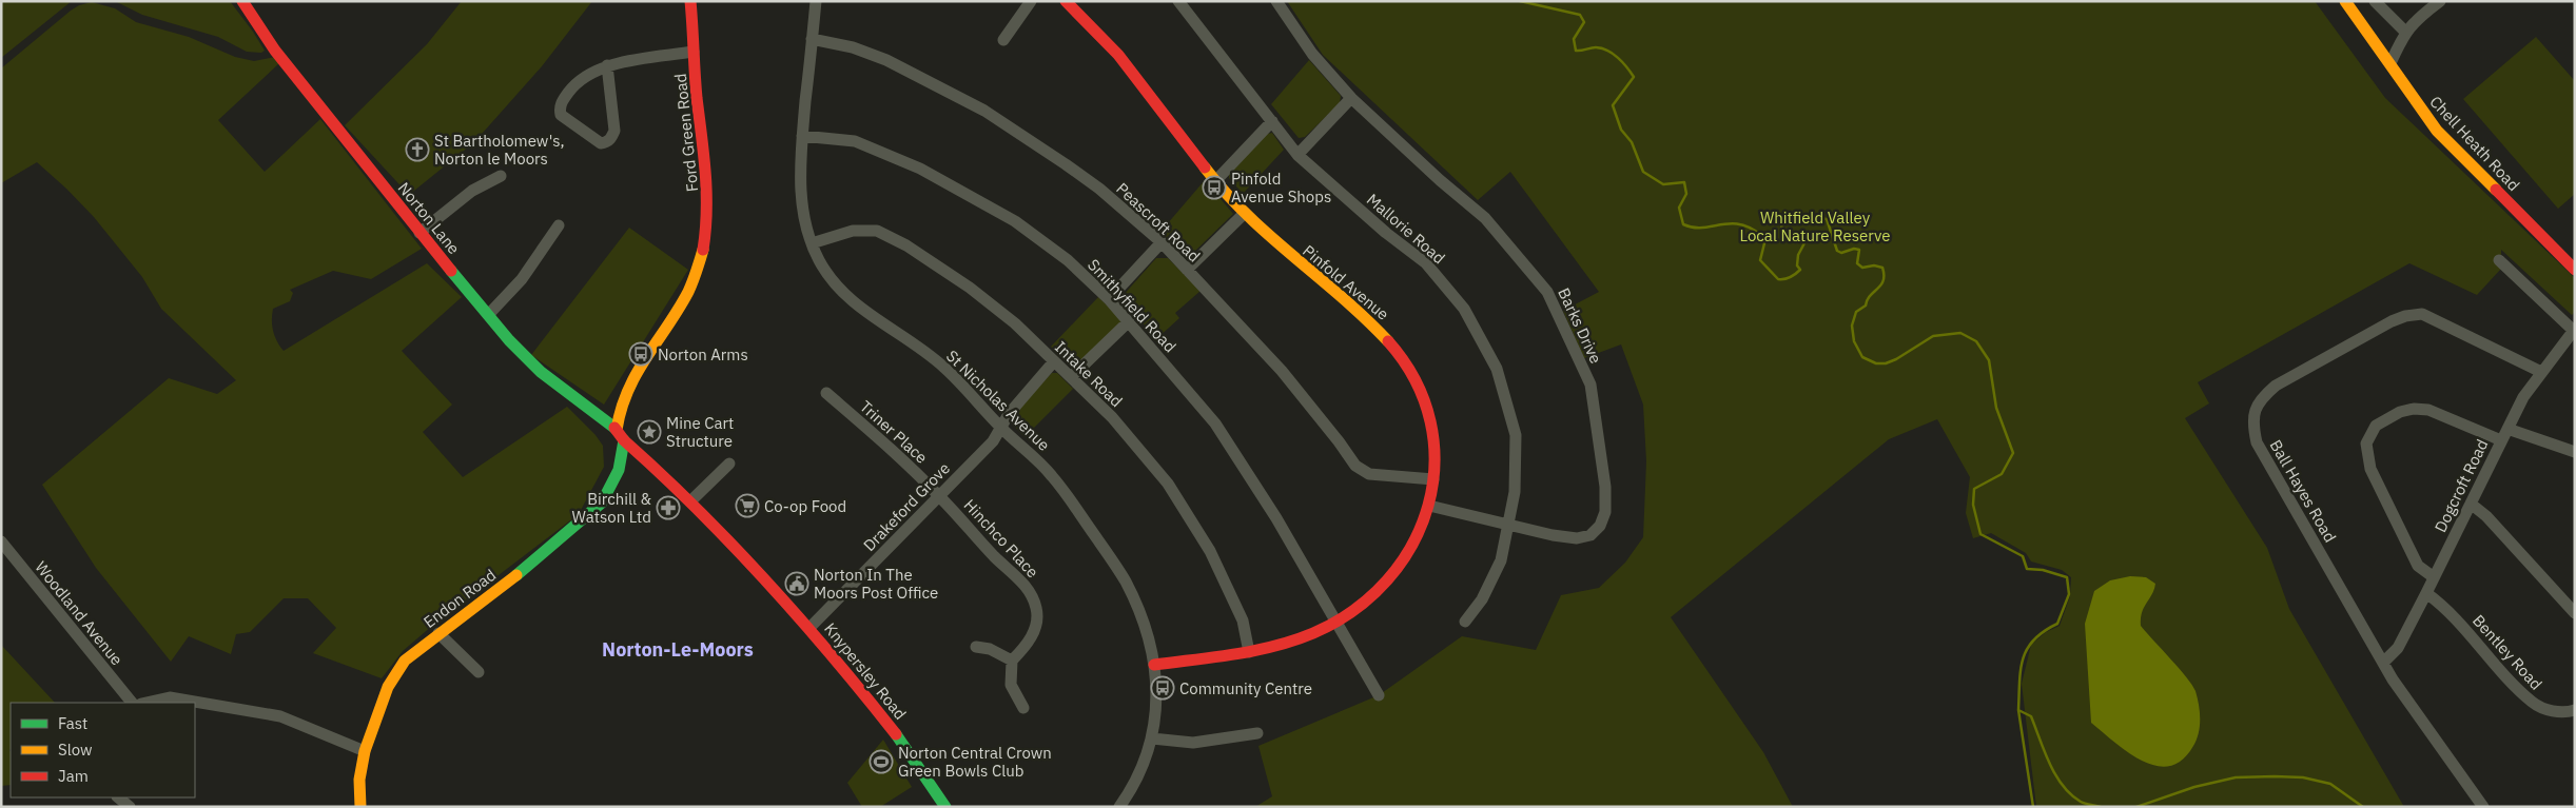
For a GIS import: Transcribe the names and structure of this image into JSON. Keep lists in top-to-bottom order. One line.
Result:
{"streets":{"street":["Ford Green Road","Chell Heath Road","Norton Lane","Peascroft Road","Mallorie Road","Pinfold Avenue","Smithyfield Road","Barks Drive","Intake Road","St Nicholas Avenue","Triner Place","Dogcroft Road","Ball Hayes Road","Drakeford Grove","Hinchco Place","Endon Road","Woodland Avenue","Bentley Road","Knypersley Road"]},"crossings":[["Ford Green Road","Norton Lane"],["Ford Green Road","Knypersley Road"],["Norton Lane","Knypersley Road"],["Peascroft Road","Pinfold Avenue"],["Peascroft Road","St Nicholas Avenue"],["Mallorie Road","Barks Drive"],["Pinfold Avenue","Smithyfield Road"],["Pinfold Avenue","Barks Drive"],["Pinfold Avenue","Intake Road"],["Pinfold Avenue","St Nicholas Avenue"],["Smithyfield Road","St Nicholas Avenue"],["Intake Road","St Nicholas Avenue"],["Intake Road","Drakeford Grove"],["St Nicholas Avenue","Drakeford Grove"],["Triner Place","Drakeford Grove"],["Triner Place","Hinchco Place"],["Dogcroft Road","Ball Hayes Road"],["Dogcroft Road","Bentley Road"],["Drakeford Grove","Hinchco Place"],["Drakeford Grove","Knypersley Road"],["Endon Road","Knypersley Road"]],"districts":["Norton-Le-Moors"],"parks":["Whitfield Valley Local Nature Reserve"],"places":{"church":["St Bartholomew's, Norton le Moors"],"bus stop":["Pinfold Avenue Shops","Norton Arms","Community Centre"],"place":["Mine Cart Structure"],"supermarket":["Co-op Food"],"pharmacy":["Birchill & Watson Ltd"],"public building":["Norton In The Moors Post Office"],"sports":["Norton Central Crown Green Bowls Club"]},"legend":["Fast","Slow","Jam"]}
